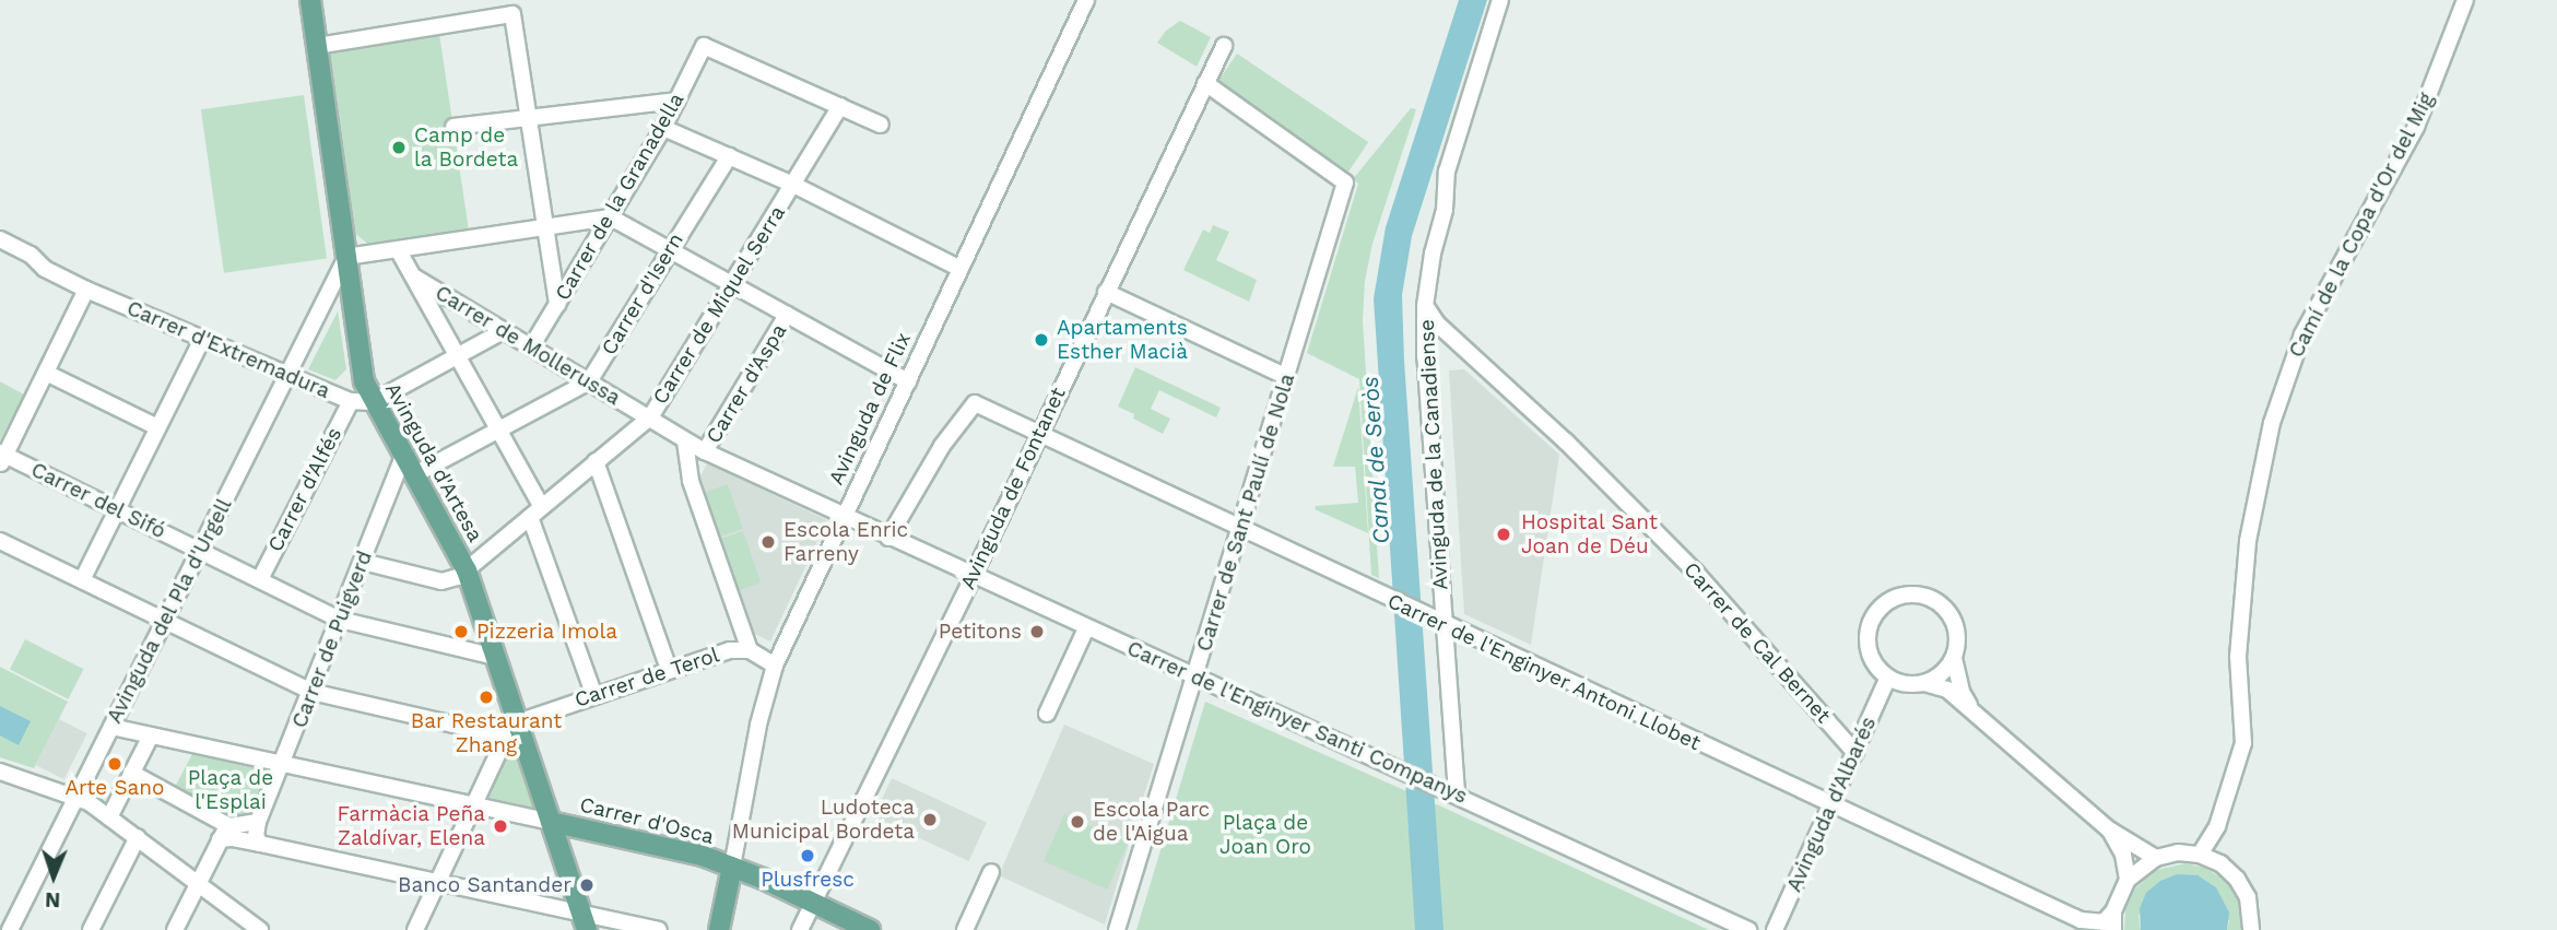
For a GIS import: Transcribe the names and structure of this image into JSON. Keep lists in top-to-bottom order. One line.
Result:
{"streets":{"main road":["Avinguda de Flix","Avinguda d'Artesa","Carrer d'Osca"],"street":["Carrer de la Granadella","Camí de la Copa d'Or del Mig","Carrer d'Isern","Carrer de Miquel Serra","Carrer de Mollerussa","Carrer d'Extremadura","Carrer d'Aspa","Avinguda de la Canadiense","Avinguda de Fontanet","Carrer d'Alfés","Carrer del Sifó","Carrer de Sant Paulí de Nola","Avinguda del Pla d'Urgell","Carrer de Puigverd","Carrer de Cal Bernet","Carrer de l'Enginyer Antoni Llobet","Carrer de Terol","Carrer de l'Enginyer Santi Companys","Avinguda d'Albarés"]},"crossings":[["Carrer de la Granadella","Carrer de Miquel Serra"],["Carrer de la Granadella","Carrer de Mollerussa"],["Carrer d'Isern","Carrer de Mollerussa"],["Carrer de Miquel Serra","Carrer de Mollerussa"],["Carrer de Miquel Serra","Avinguda d'Artesa"],["Carrer de Mollerussa","Carrer d'Aspa"],["Carrer de Mollerussa","Avinguda de Flix"],["Carrer de Mollerussa","Carrer de l'Enginyer Santi Companys"],["Carrer d'Extremadura","Avinguda d'Artesa"],["Carrer d'Extremadura","Carrer d'Alfés"],["Carrer d'Extremadura","Avinguda del Pla d'Urgell"],["Avinguda de Flix","Carrer de Terol"],["Avinguda de Flix","Carrer de l'Enginyer Santi Companys"],["Avinguda de Flix","Carrer d'Osca"],["Avinguda de la Canadiense","Carrer de Cal Bernet"],["Avinguda de la Canadiense","Carrer de l'Enginyer Antoni Llobet"],["Avinguda de la Canadiense","Carrer de l'Enginyer Santi Companys"],["Avinguda d'Artesa","Carrer del Sifó"],["Avinguda d'Artesa","Avinguda del Pla d'Urgell"],["Avinguda d'Artesa","Carrer de Puigverd"],["Avinguda d'Artesa","Carrer de Terol"],["Avinguda d'Artesa","Carrer d'Osca"],["Avinguda de Fontanet","Carrer de Sant Paulí de Nola"],["Avinguda de Fontanet","Carrer de l'Enginyer Antoni Llobet"],["Avinguda de Fontanet","Carrer de l'Enginyer Santi Companys"],["Avinguda de Fontanet","Carrer d'Osca"],["Carrer d'Alfés","Carrer del Sifó"],["Carrer del Sifó","Avinguda del Pla d'Urgell"],["Carrer del Sifó","Carrer de Puigverd"],["Carrer de Sant Paulí de Nola","Carrer de l'Enginyer Antoni Llobet"],["Carrer de Sant Paulí de Nola","Carrer de l'Enginyer Santi Companys"],["Carrer de Cal Bernet","Avinguda d'Albarés"],["Carrer de l'Enginyer Antoni Llobet","Carrer de l'Enginyer Santi Companys"],["Carrer de l'Enginyer Antoni Llobet","Avinguda d'Albarés"]],"water":["Canal de Seròs"],"parks":["Plaça de l'Esplai","Plaça de Joan Oro"],"places":["Camp de la Bordeta","Apartaments Esther Macià","Hospital Sant Joan de Déu","Escola Enric Farreny","Pizzeria Imola","Petitons","Bar Restaurant Zhang","Arte Sano","Ludoteca Municipal Bordeta","Escola Parc de l'Aigua","Farmàcia Peña Zaldívar, Elena","Plusfresc","Banco Santander"],"north":"bottom"}
